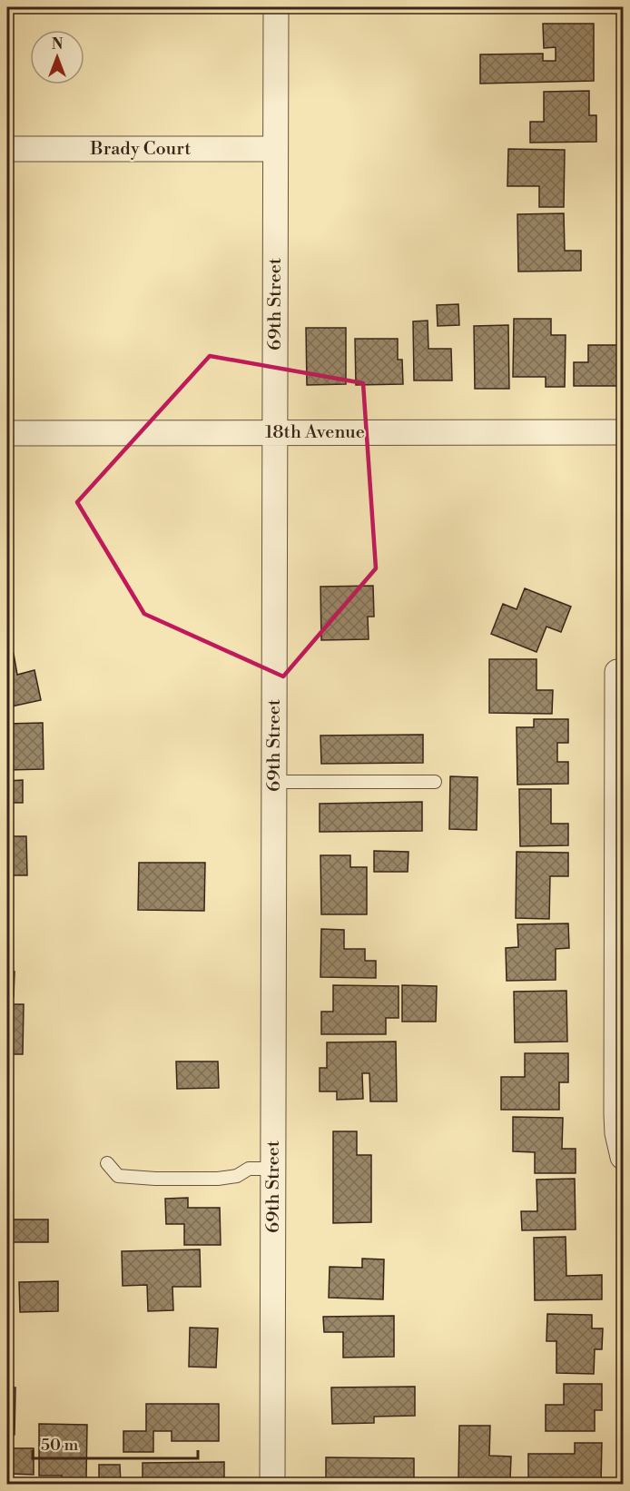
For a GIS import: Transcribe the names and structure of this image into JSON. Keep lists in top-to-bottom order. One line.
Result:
{"streets":{"street":["Brady Court","69th Street","18th Avenue"]},"crossings":[["Brady Court","69th Street"],["69th Street","18th Avenue"]],"scale_bar":"50 m","north":"top"}
